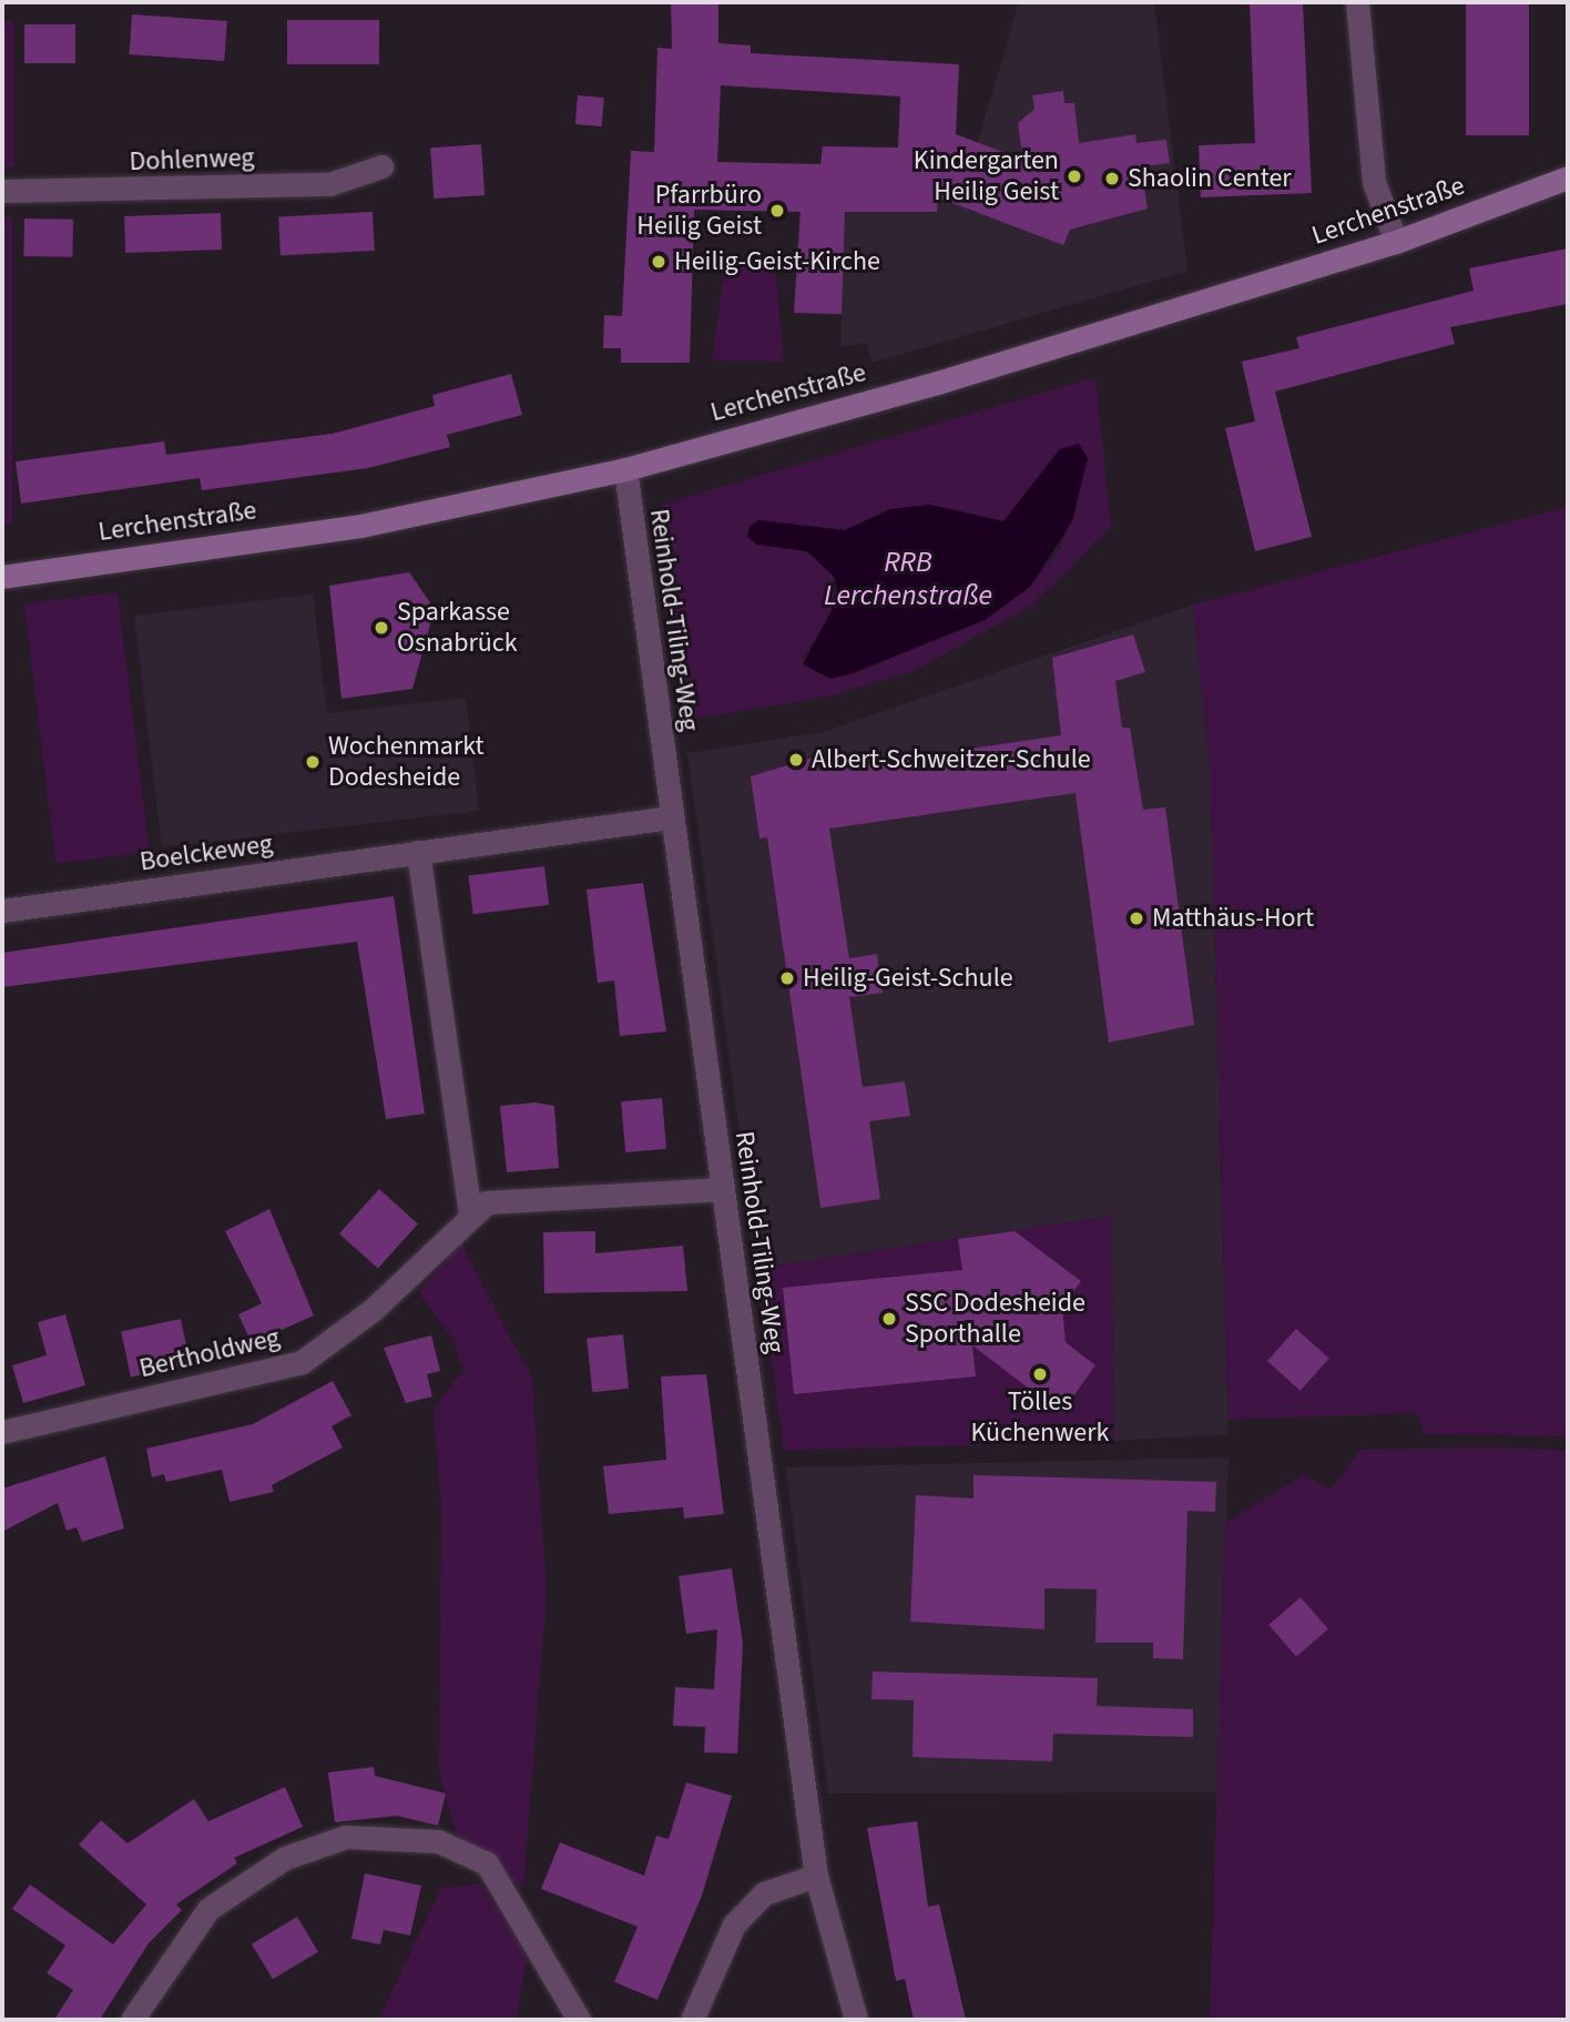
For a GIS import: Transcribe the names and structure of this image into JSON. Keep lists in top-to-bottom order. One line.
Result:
{"streets":{"street":["Dohlenweg","Lerchenstraße","Reinhold-Tiling-Weg","Boelckeweg","Bertholdweg"]},"crossings":[["Lerchenstraße","Reinhold-Tiling-Weg"],["Reinhold-Tiling-Weg","Boelckeweg"],["Reinhold-Tiling-Weg","Bertholdweg"]],"water":["RRB Lerchenstraße"],"places":["Kindergarten Heilig Geist","Shaolin Center","Pfarrbüro Heilig Geist","Heilig-Geist-Kirche","Sparkasse Osnabrück","Albert-Schweitzer-Schule","Wochenmarkt Dodesheide","Matthäus-Hort","Heilig-Geist-Schule","SSC Dodesheide Sporthalle","Tölles Küchenwerk"]}
